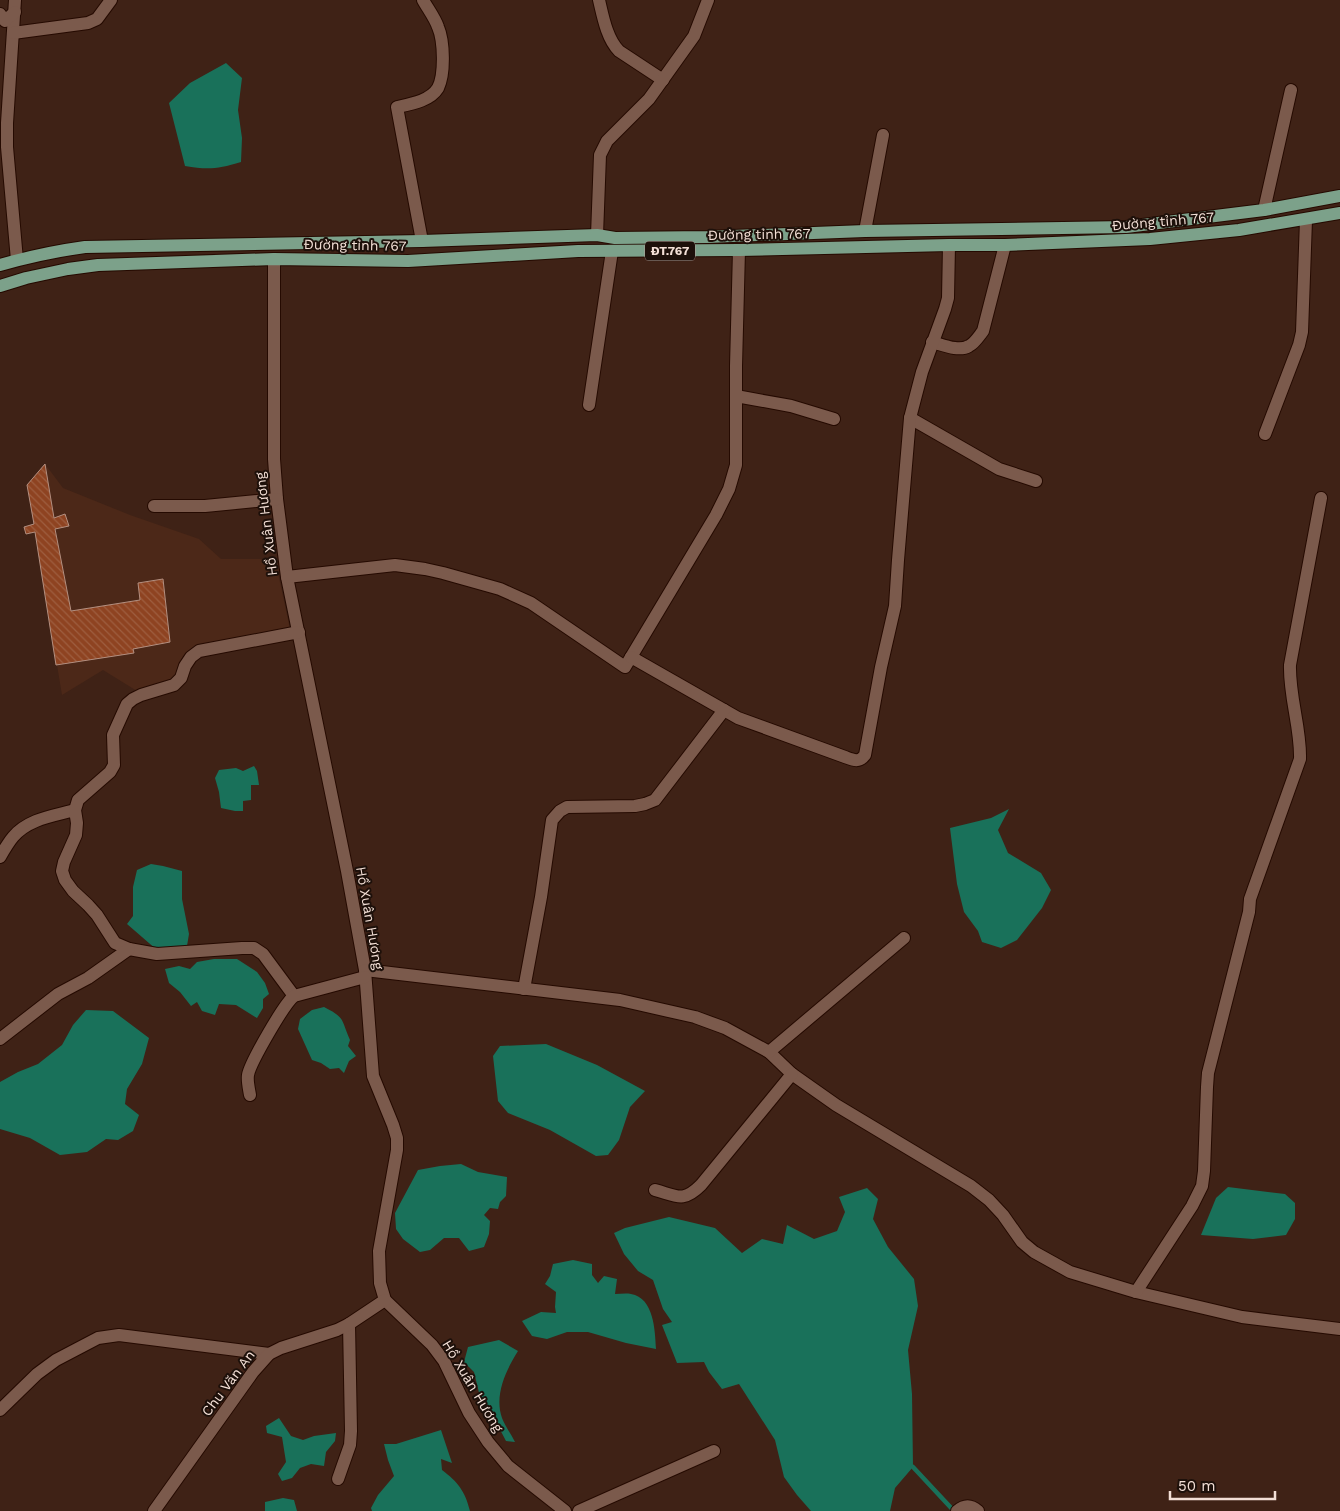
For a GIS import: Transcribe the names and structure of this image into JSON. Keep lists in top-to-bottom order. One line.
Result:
{"streets":{"main road":["Đường tỉnh 767","ĐT.767"],"street":["Hồ Xuân Hương","Chu Văn An"]},"crossings":[["Đường tỉnh 767","Hồ Xuân Hương"],["Hồ Xuân Hương","Chu Văn An"]],"scale_bar":"50 m"}
